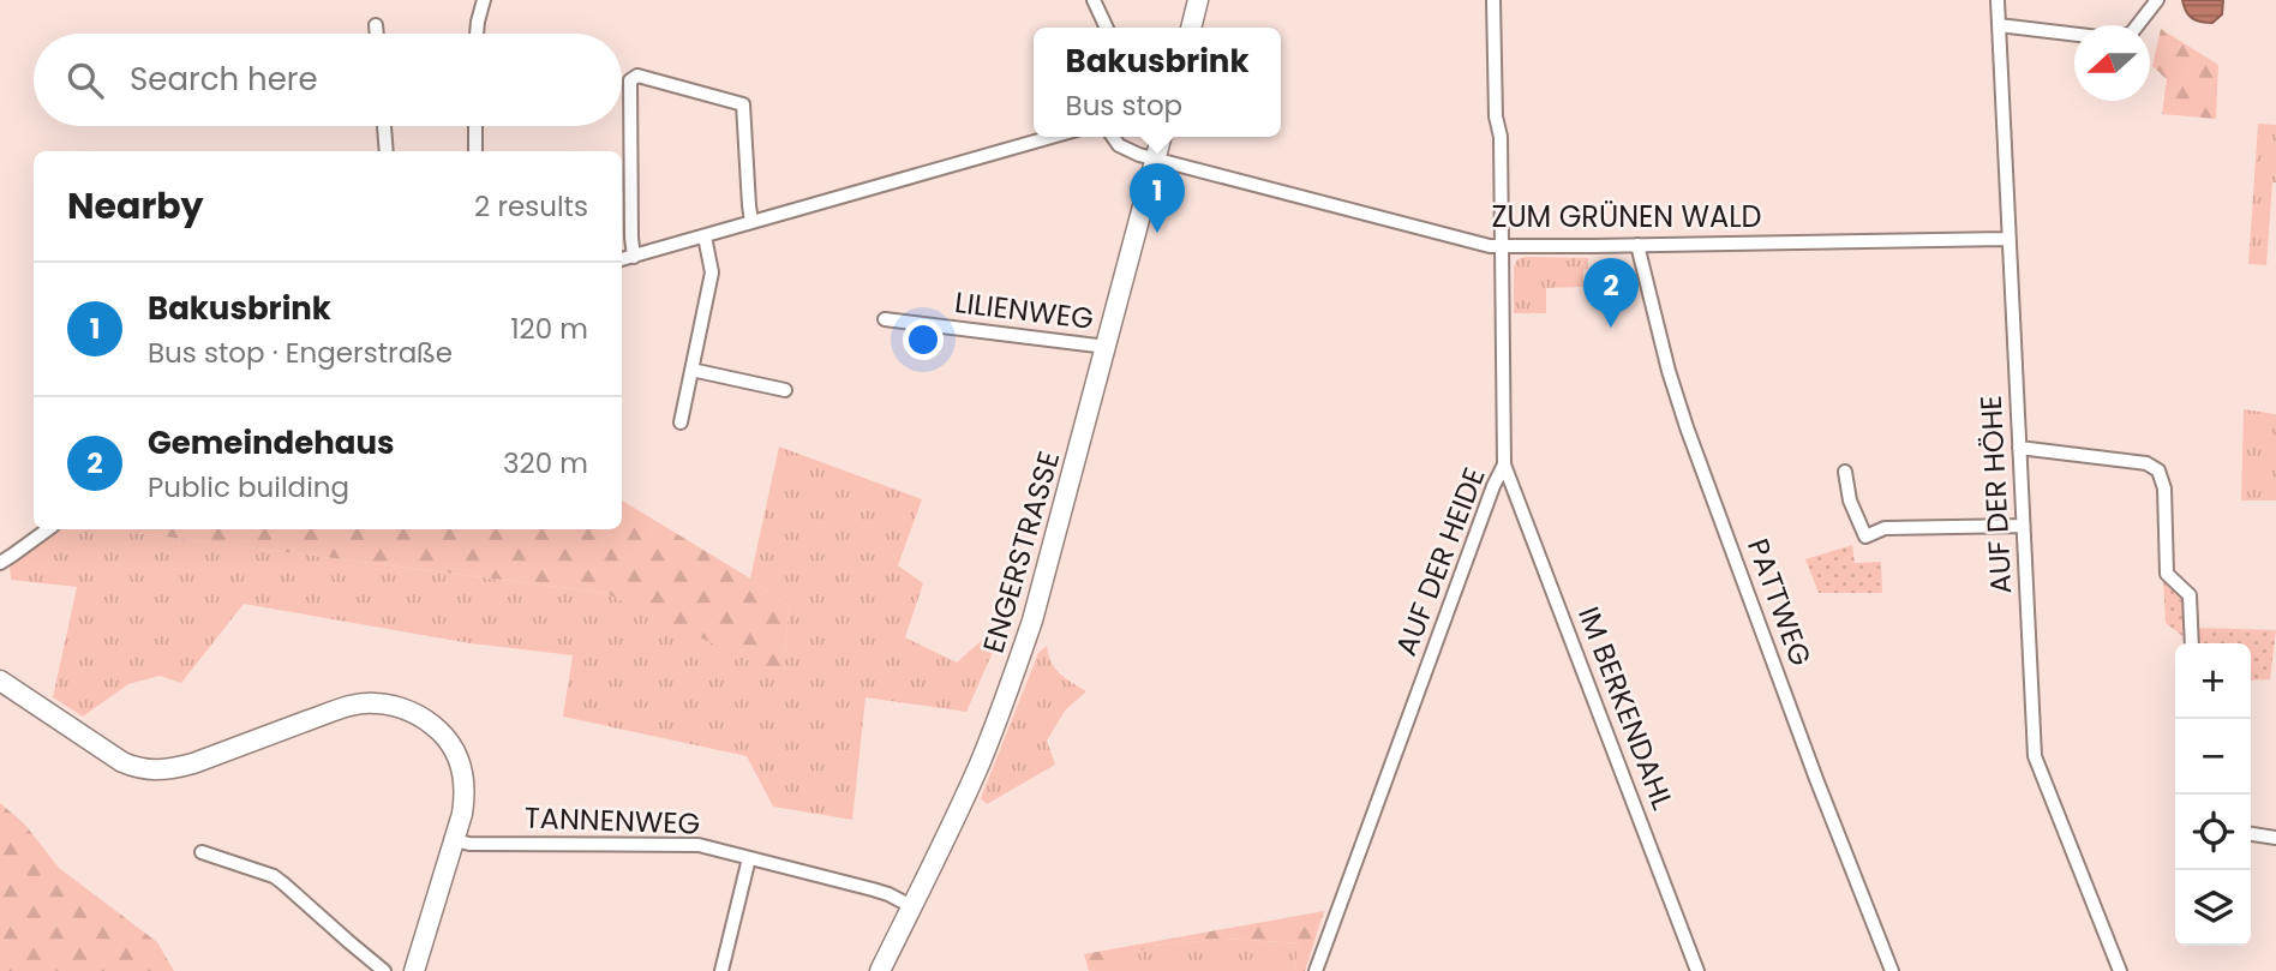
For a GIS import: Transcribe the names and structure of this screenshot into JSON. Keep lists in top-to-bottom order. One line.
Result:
{"streets":{"main road":["ENGERSTRASSE"],"street":["ZUM GRÜNEN WALD","LILIENWEG","AUF DER HÖHE","AUF DER HEIDE","PATTWEG","IM BERKENDAHL","TANNENWEG"]},"crossings":[["ZUM GRÜNEN WALD","AUF DER HÖHE"],["ZUM GRÜNEN WALD","ENGERSTRASSE"],["ZUM GRÜNEN WALD","AUF DER HEIDE"],["ZUM GRÜNEN WALD","PATTWEG"],["LILIENWEG","ENGERSTRASSE"],["ENGERSTRASSE","TANNENWEG"],["AUF DER HEIDE","IM BERKENDAHL"]],"north":"left","page":{"popup":["Bakusbrink","Bus stop"],"search":"Search here","heading":["Nearby","2 results"],"pins":["1","2"],"list":[{"mark":"1","name":"Bakusbrink","note":"Bus stop · Engerstraße","value":"120 m"},{"mark":"2","name":"Gemeindehaus","note":"Public building","value":"320 m"}],"map_buttons":["+","−"]}}
